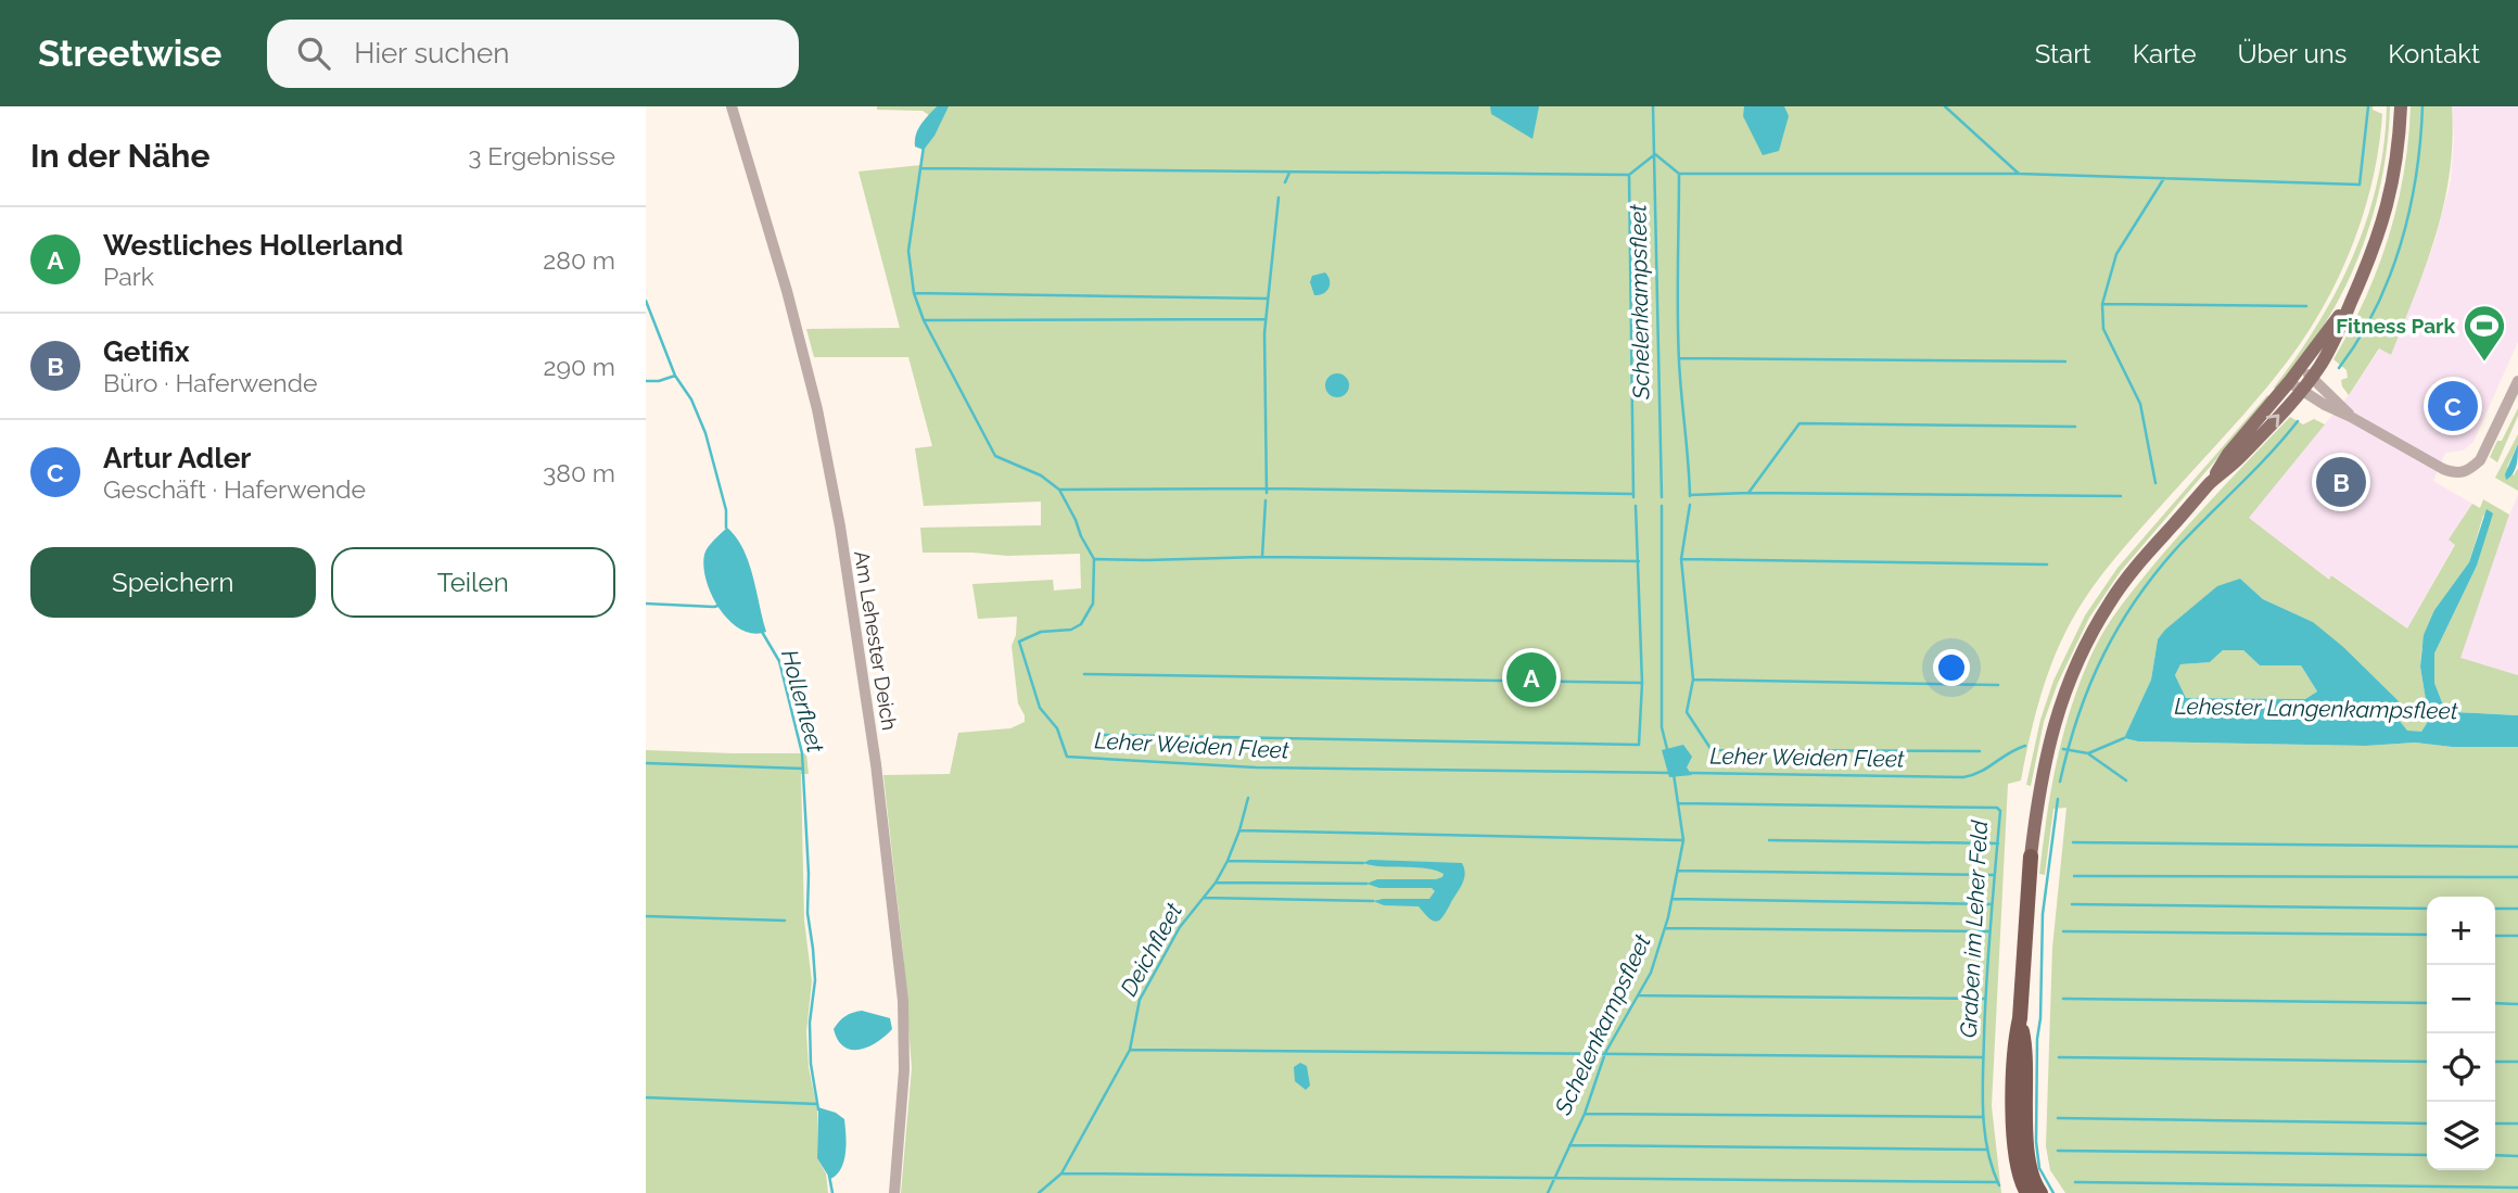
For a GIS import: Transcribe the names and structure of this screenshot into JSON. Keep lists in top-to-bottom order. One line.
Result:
{"streets":{"street":["Am Lehester Deich"]},"water":["Schelenkampsfleet","Hollerfleet","Lehester Langenkampsfleet","Leher Weiden Fleet","Graben im Leher Feld","Deichfleet"],"places":{"sports":["Fitness Park"]},"page":{"header":"Streetwise","search":"Hier suchen","nav":["Start","Karte","Über uns","Kontakt"],"heading":["In der Nähe","3 Ergebnisse"],"list":[{"mark":"A","name":"Westliches Hollerland","note":"Park","value":"280 m"},{"mark":"B","name":"Getifix","note":"Büro · Haferwende","value":"290 m"},{"mark":"C","name":"Artur Adler","note":"Geschäft · Haferwende","value":"380 m"}],"pins":["C","B","A"],"buttons":["Speichern","Teilen"],"map_buttons":["+","−"]}}
